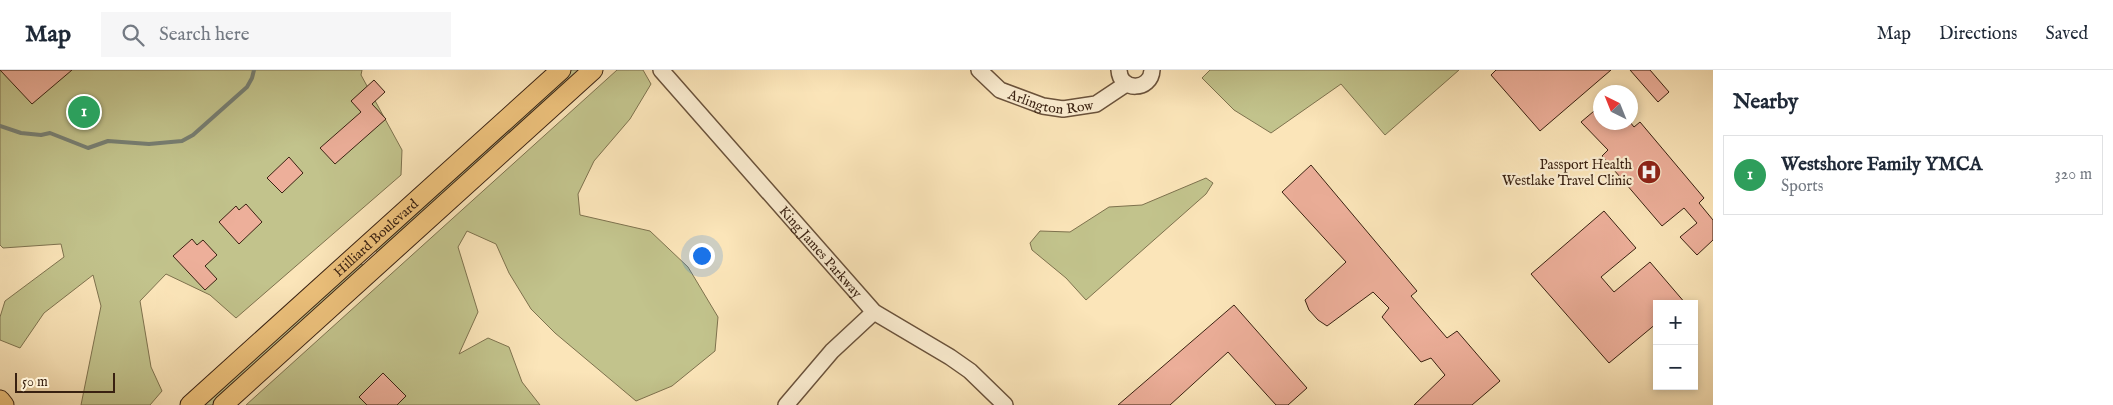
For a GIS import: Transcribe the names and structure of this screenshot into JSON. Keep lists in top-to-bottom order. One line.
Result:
{"streets":{"main road":["Hilliard Boulevard"],"street":["Arlington Row","King James Parkway"]},"places":{"hospital":["Passport Health Westlake Travel Clinic"]},"scale_bar":"50 m","north":"top left","page":{"header":"Map","search":"Search here","nav":["Map","Directions","Saved"],"heading":"Nearby","pins":"1","list":[{"mark":"1","name":"Westshore Family YMCA","note":"Sports","value":"320 m"}],"map_buttons":["+","−"],"scale":"50 m"}}
